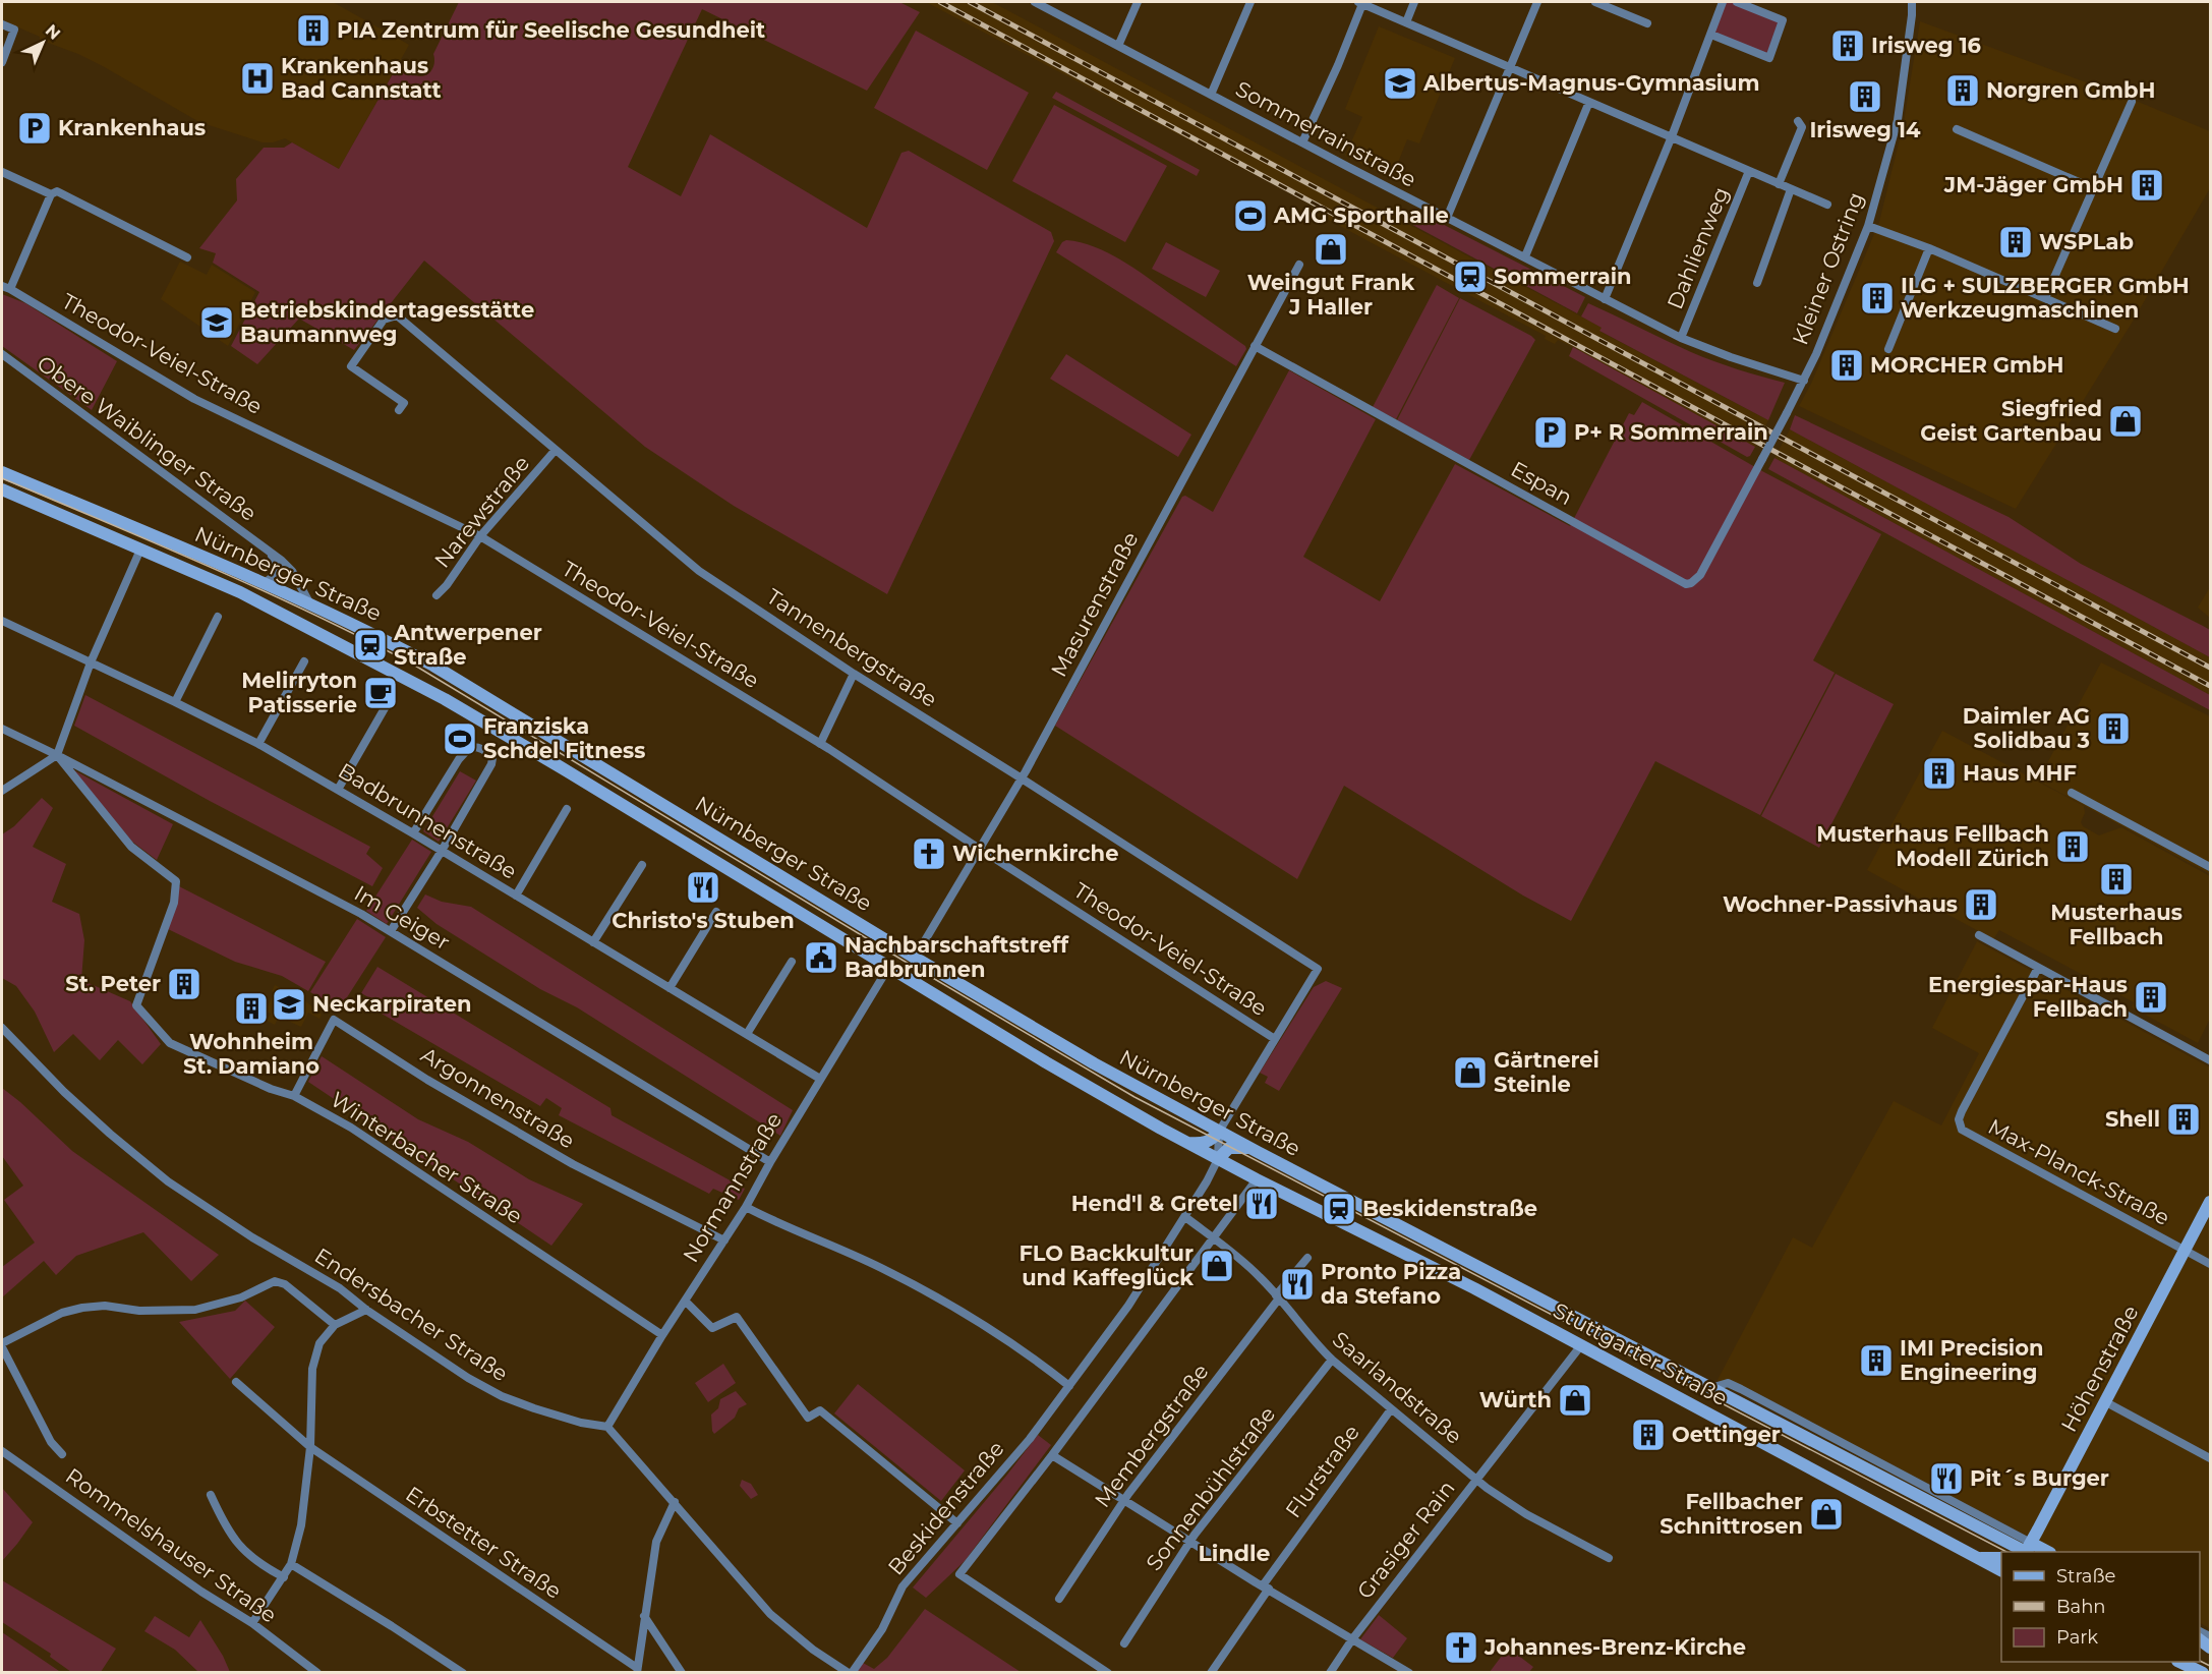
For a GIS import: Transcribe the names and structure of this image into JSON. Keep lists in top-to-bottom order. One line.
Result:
{"streets":{"main road":["Nürnberger Straße","Stuttgarter Straße","Höhenstraße"],"street":["Sommerrainstraße","Dahlienweg","Kleiner Ostring","Theodor-Veiel-Straße","Obere Waiblinger Straße","Espan","Narewstraße","Masurenstraße","Tannenbergstraße","Badbrunnenstraße","Im Geiger","Argonnenstraße","Winterbacher Straße","Max-Planck-Straße","Normannstraße","Endersbacher Straße","Saarlandstraße","Membergstraße","Flurstraße","Sonnenbühlstraße","Beskidenstraße","Grasiger Rain","Erbstetter Straße","Rommelshauser Straße"]},"crossings":[["Sommerrainstraße","Dahlienweg"],["Sommerrainstraße","Kleiner Ostring"],["Kleiner Ostring","Espan"],["Theodor-Veiel-Straße","Narewstraße"],["Theodor-Veiel-Straße","Masurenstraße"],["Theodor-Veiel-Straße","Tannenbergstraße"],["Obere Waiblinger Straße","Nürnberger Straße"],["Espan","Masurenstraße"],["Narewstraße","Tannenbergstraße"],["Nürnberger Straße","Masurenstraße"],["Nürnberger Straße","Normannstraße"],["Nürnberger Straße","Stuttgarter Straße"],["Nürnberger Straße","Beskidenstraße"],["Masurenstraße","Tannenbergstraße"],["Badbrunnenstraße","Normannstraße"],["Im Geiger","Winterbacher Straße"],["Im Geiger","Normannstraße"],["Argonnenstraße","Winterbacher Straße"],["Argonnenstraße","Normannstraße"],["Winterbacher Straße","Normannstraße"],["Max-Planck-Straße","Höhenstraße"],["Normannstraße","Endersbacher Straße"],["Stuttgarter Straße","Höhenstraße"],["Stuttgarter Straße","Grasiger Rain"],["Saarlandstraße","Membergstraße"],["Saarlandstraße","Flurstraße"],["Saarlandstraße","Sonnenbühlstraße"],["Saarlandstraße","Beskidenstraße"],["Saarlandstraße","Grasiger Rain"]],"districts":["Lindle"],"places":{"building":["PIA Zentrum für Seelische Gesundheit","Irisweg 16","Norgren GmbH","Irisweg 14","JM-Jäger GmbH","WSPLab","ILG + SULZBERGER GmbH Werkzeugmaschinen","MORCHER GmbH","Daimler AG Solidbau 3","Haus MHF","Musterhaus Fellbach Modell Zürich","Musterhaus Fellbach","Wochner-Passivhaus","St. Peter","Energiespar-Haus Fellbach","Wohnheim St. Damiano","Shell","IMI Precision Engineering","Oettinger"],"hospital":["Krankenhaus Bad Cannstatt"],"school or university":["Albertus-Magnus-Gymnasium","Betriebskindertagesstätte Baumannweg","Neckarpiraten"],"parking":["Krankenhaus","P+ R Sommerrain"],"sports":["AMG Sporthalle","Franziska Schdel Fitness"],"shop":["Weingut Frank J Haller","Siegfried Geist Gartenbau","Gärtnerei Steinle","FLO Backkultur und Kaffeglück","Würth","Fellbacher Schnittrosen"],"station":["Sommerrain","Antwerpener Straße","Beskidenstraße"],"cafe":["Melirryton Patisserie"],"church":["Wichernkirche","Johannes-Brenz-Kirche"],"restaurant":["Christo's Stuben","Hend'l & Gretel","Pronto Pizza da Stefano","Pit´s Burger"],"public building":["Nachbarschaftstreff Badbrunnen"]},"legend":["Straße","Bahn","Park"],"north":"top right"}
